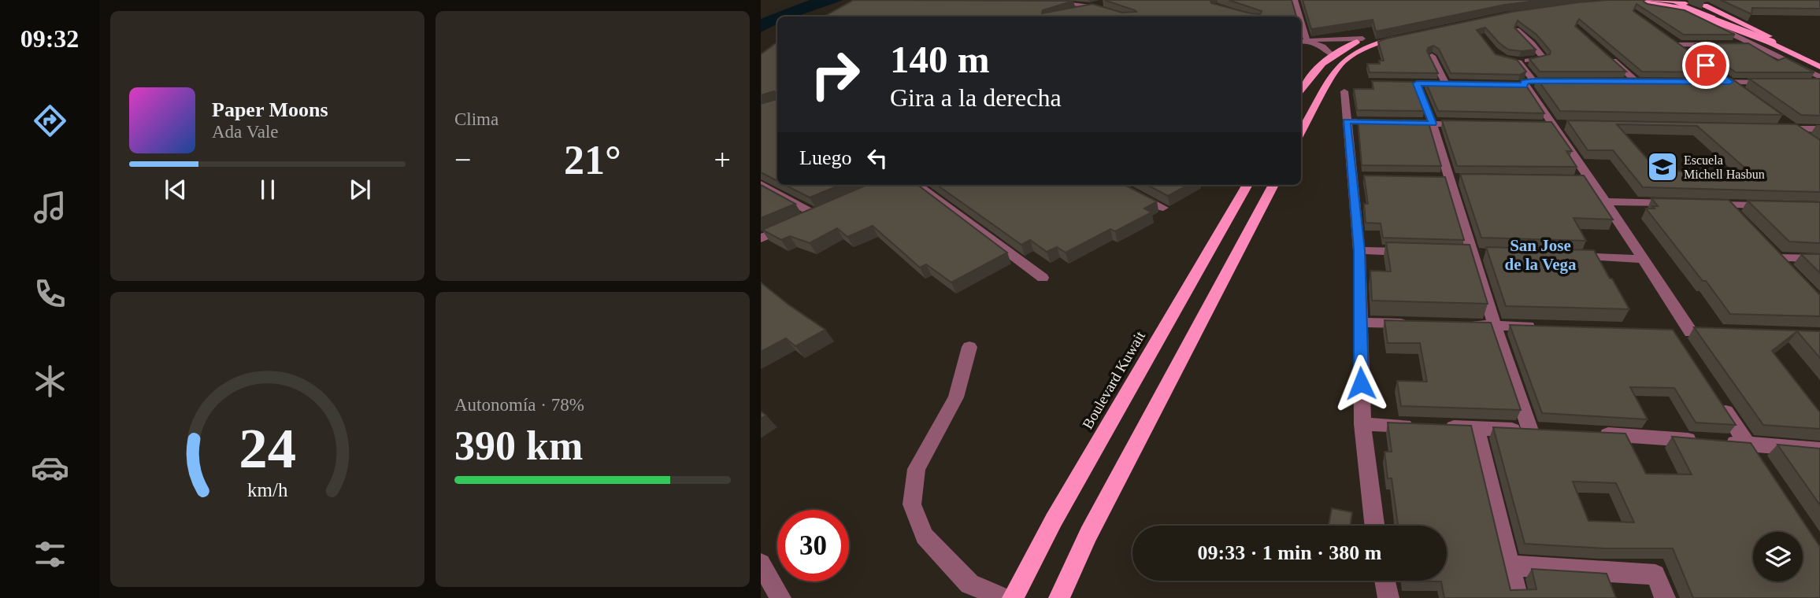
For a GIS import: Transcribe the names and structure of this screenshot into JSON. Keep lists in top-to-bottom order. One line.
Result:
{"streets":{"main road":["Boulevard Kuwait"]},"districts":["San Jose de la Vega"],"places":{"school or university":["Escuela Michell Hasbun"]},"page":{"tabs":"09:32","tile":["Clima",["Autonomía · 78%","390 km"]],"turn":["140 m","Gira a la derecha"],"song":["Paper Moons","Ada Vale"],"then":"Luego","heat":["−","21°","+"],"limit":"30","trip":"09:33 · 1 min · 380 m","gauge":["24","km/h"]}}
